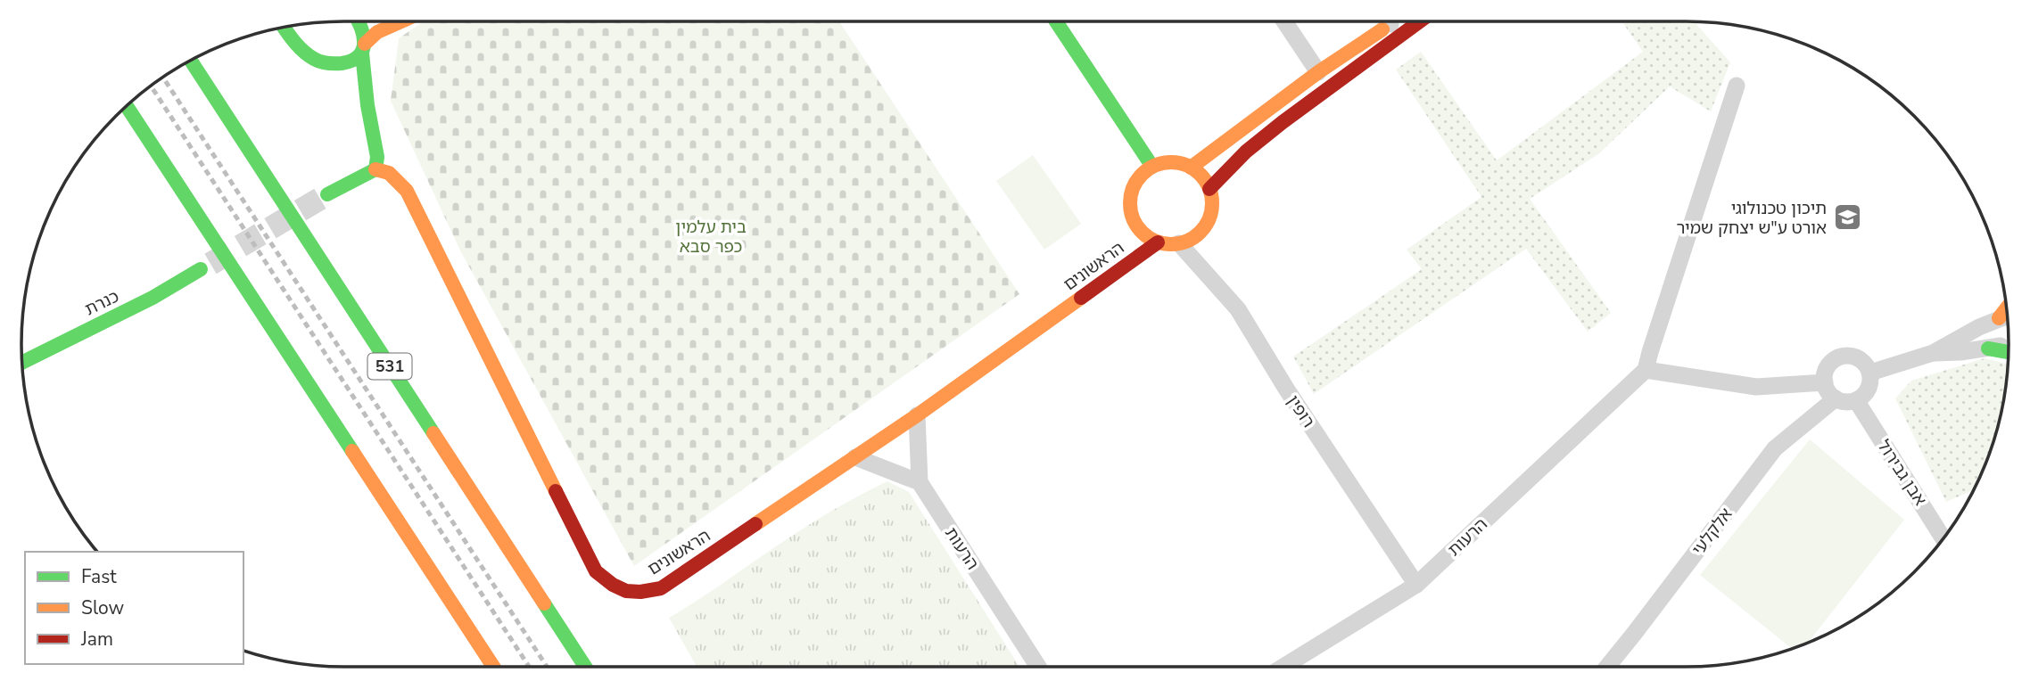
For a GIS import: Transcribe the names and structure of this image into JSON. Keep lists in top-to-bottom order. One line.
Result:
{"streets":{"main road":["הראשונים","כנרת","531"],"street":["רופין","אבן גבירול","אלקלעי","הרעות"]},"crossings":[["הראשונים","רופין"],["רופין","הרעות"],["אבן גבירול","אלקלעי"]],"parks":["בית עלמין כפר סבא"],"places":{"school or university":["תיכון טכנולוגי אורט ע\"ש יצחק שמיר"]},"legend":["Fast","Slow","Jam"]}
